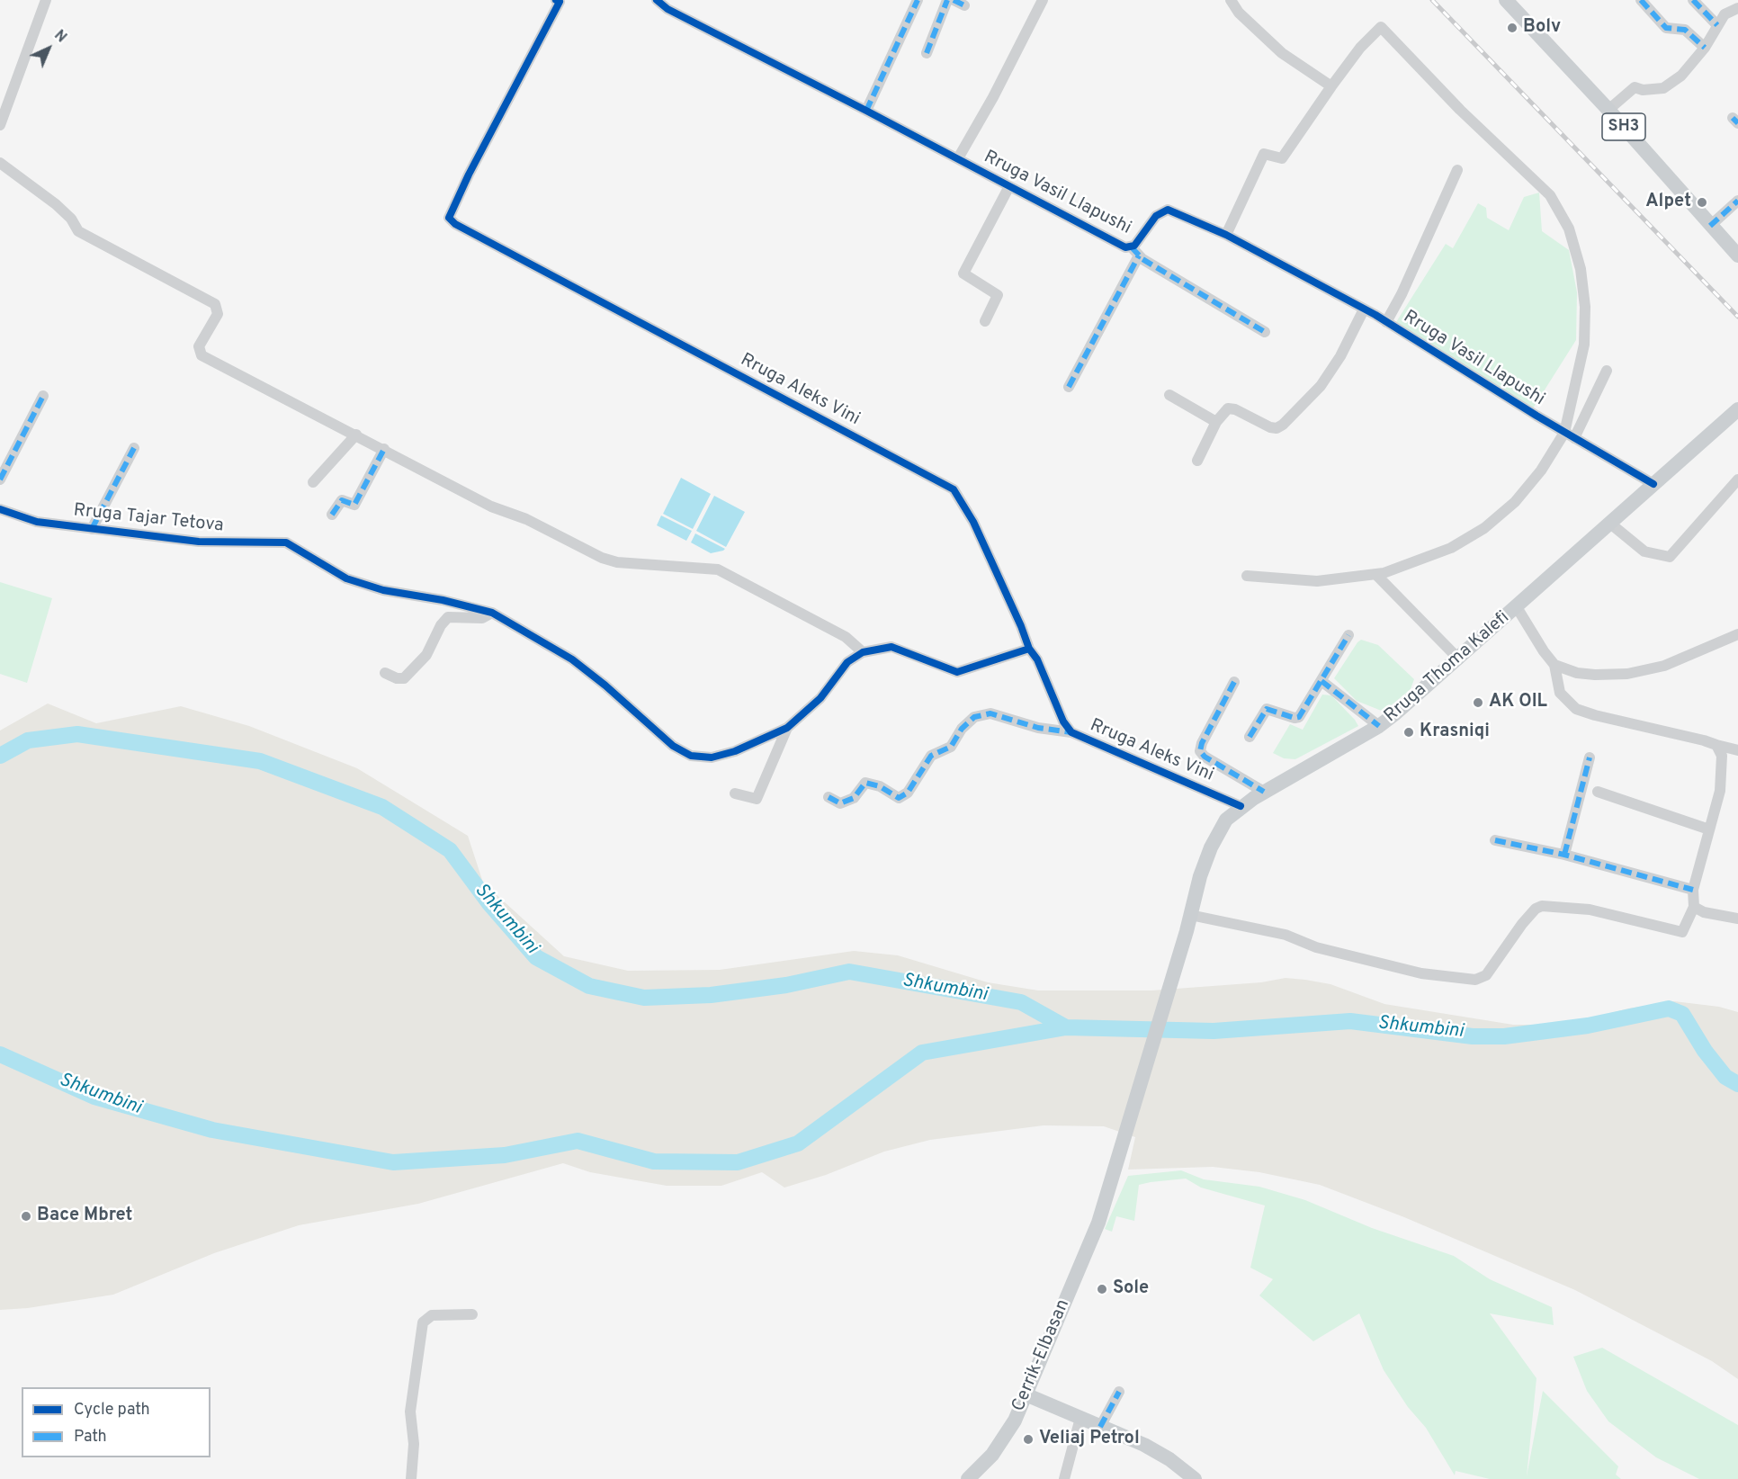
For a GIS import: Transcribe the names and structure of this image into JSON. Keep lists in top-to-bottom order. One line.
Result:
{"streets":{"main road":["SH3","Rruga Thoma Kalefi","Cerrik-Elbasan"],"street":["Rruga Vasil Llapushi","Rruga Aleks Vini","Rruga Tajar Tetova"]},"crossings":[["Rruga Vasil Llapushi","Rruga Thoma Kalefi"],["Rruga Aleks Vini","Rruga Tajar Tetova"],["Rruga Aleks Vini","Rruga Thoma Kalefi"],["Rruga Thoma Kalefi","Cerrik-Elbasan"]],"water":["Shkumbini"],"places":["Bolv","Alpet","AK OIL","Krasniqi","Bace Mbret","Sole","Veliaj Petrol"],"legend":["Cycle path","Path"],"north":"top right"}
